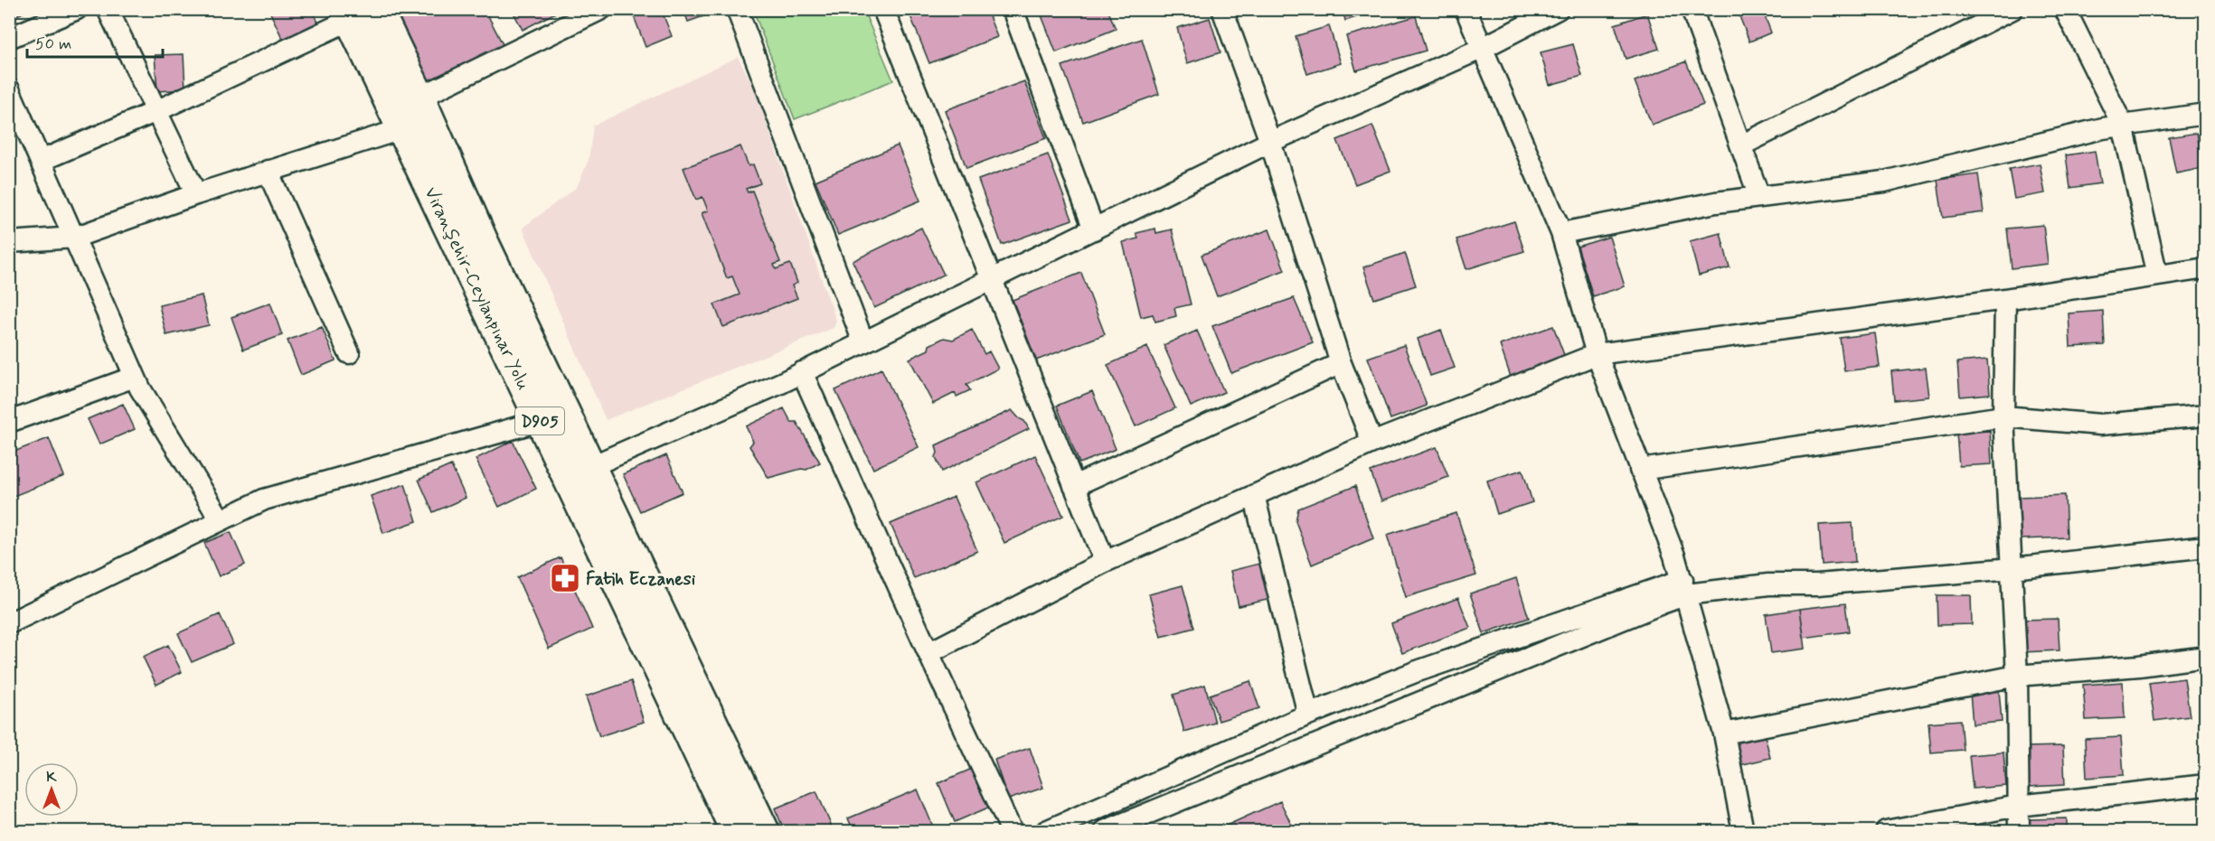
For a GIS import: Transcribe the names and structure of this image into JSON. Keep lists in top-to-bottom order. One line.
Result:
{"streets":{"main road":["Viranşehir-Ceylanpınar Yolu","D905"]},"places":{"pharmacy":["Fatih Eczanesi"]},"scale_bar":"50 m","north":"top"}
